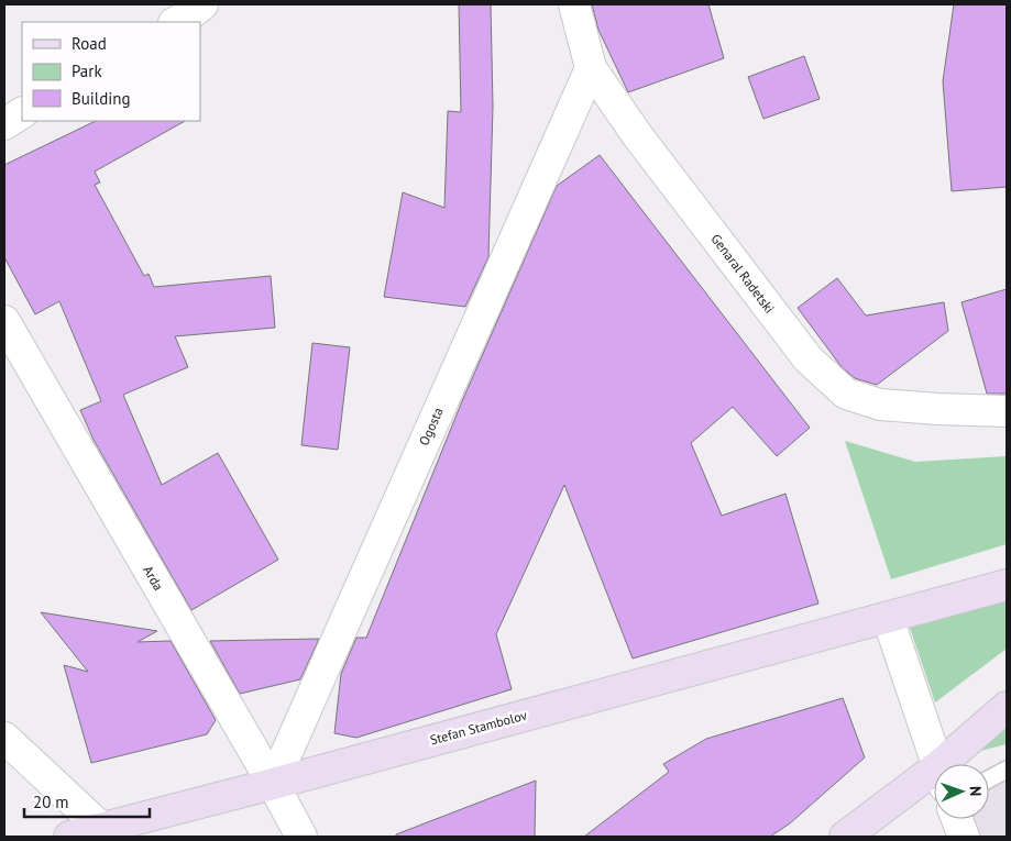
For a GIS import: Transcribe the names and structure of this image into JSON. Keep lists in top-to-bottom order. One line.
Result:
{"streets":{"main road":["Stefan Stambolov"],"street":["Genaral Radetski","Ogosta","Arda"]},"crossings":[["Genaral Radetski","Ogosta"],["Ogosta","Arda"],["Ogosta","Stefan Stambolov"],["Arda","Stefan Stambolov"]],"legend":["Road","Park","Building"],"scale_bar":"20 m","north":"right"}
